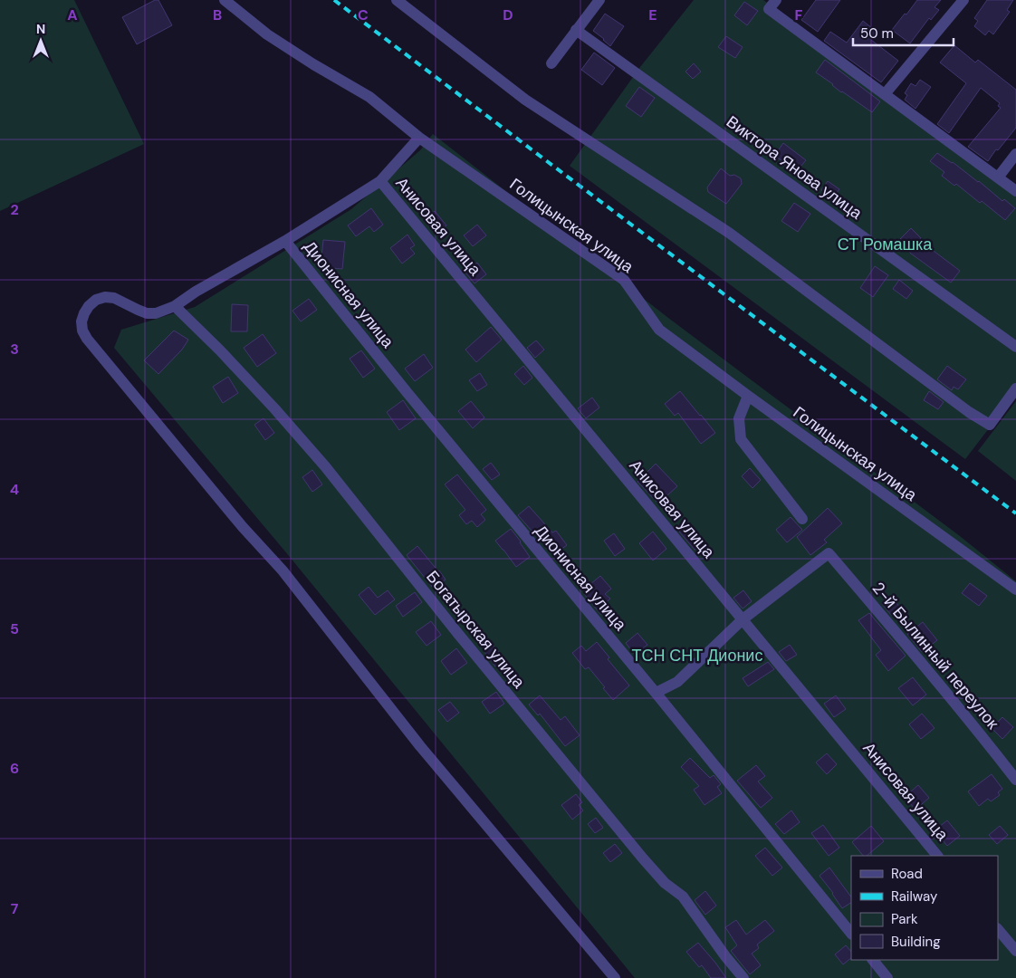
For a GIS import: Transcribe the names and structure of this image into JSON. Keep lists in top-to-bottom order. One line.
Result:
{"streets":{"street":["Виктора Янова улица","Голицынская улица","Анисовая улица","Дионисная улица","Богатырская улица","2-й Былинный переулок"]},"crossings":[["Анисовая улица","2-й Былинный переулок"]],"parks":["СТ Ромашка","ТСН СНТ Дионис"],"legend":["Road","Railway","Park","Building"],"scale_bar":"50 m","north":"top","grid":{"columns":["A","B","C","D","E","F"],"rows":["2","3","4","5","6","7"]}}
